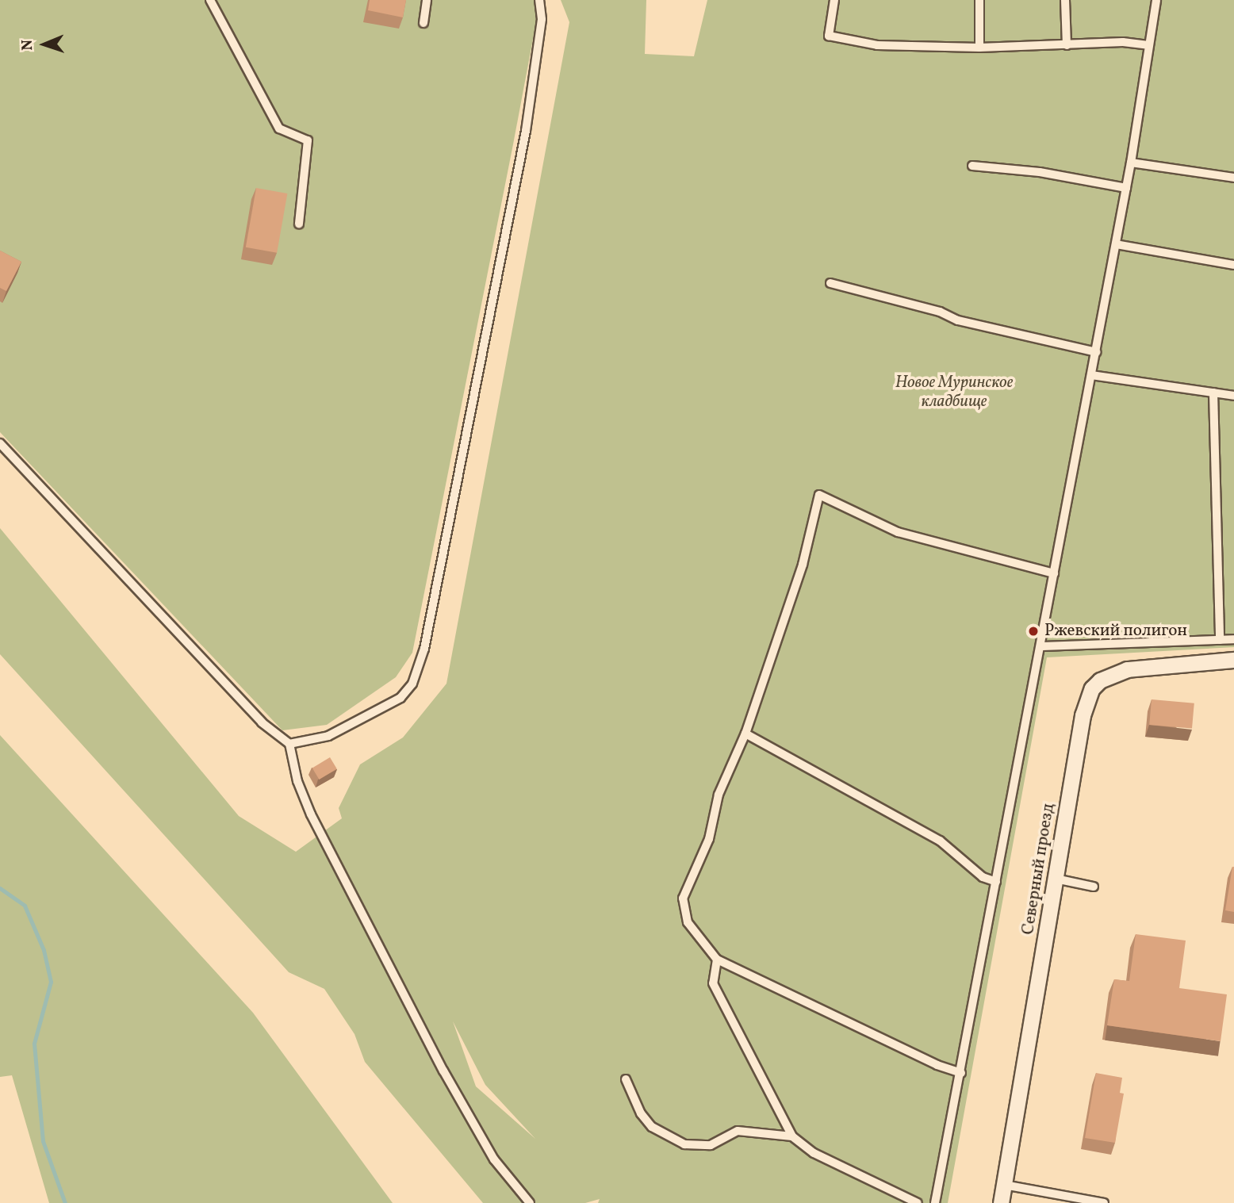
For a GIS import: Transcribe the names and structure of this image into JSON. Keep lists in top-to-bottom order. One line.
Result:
{"streets":{"street":["Северный проезд"]},"parks":["Новое Муринское кладбище"],"places":["Ржевский полигон"],"north":"left"}
